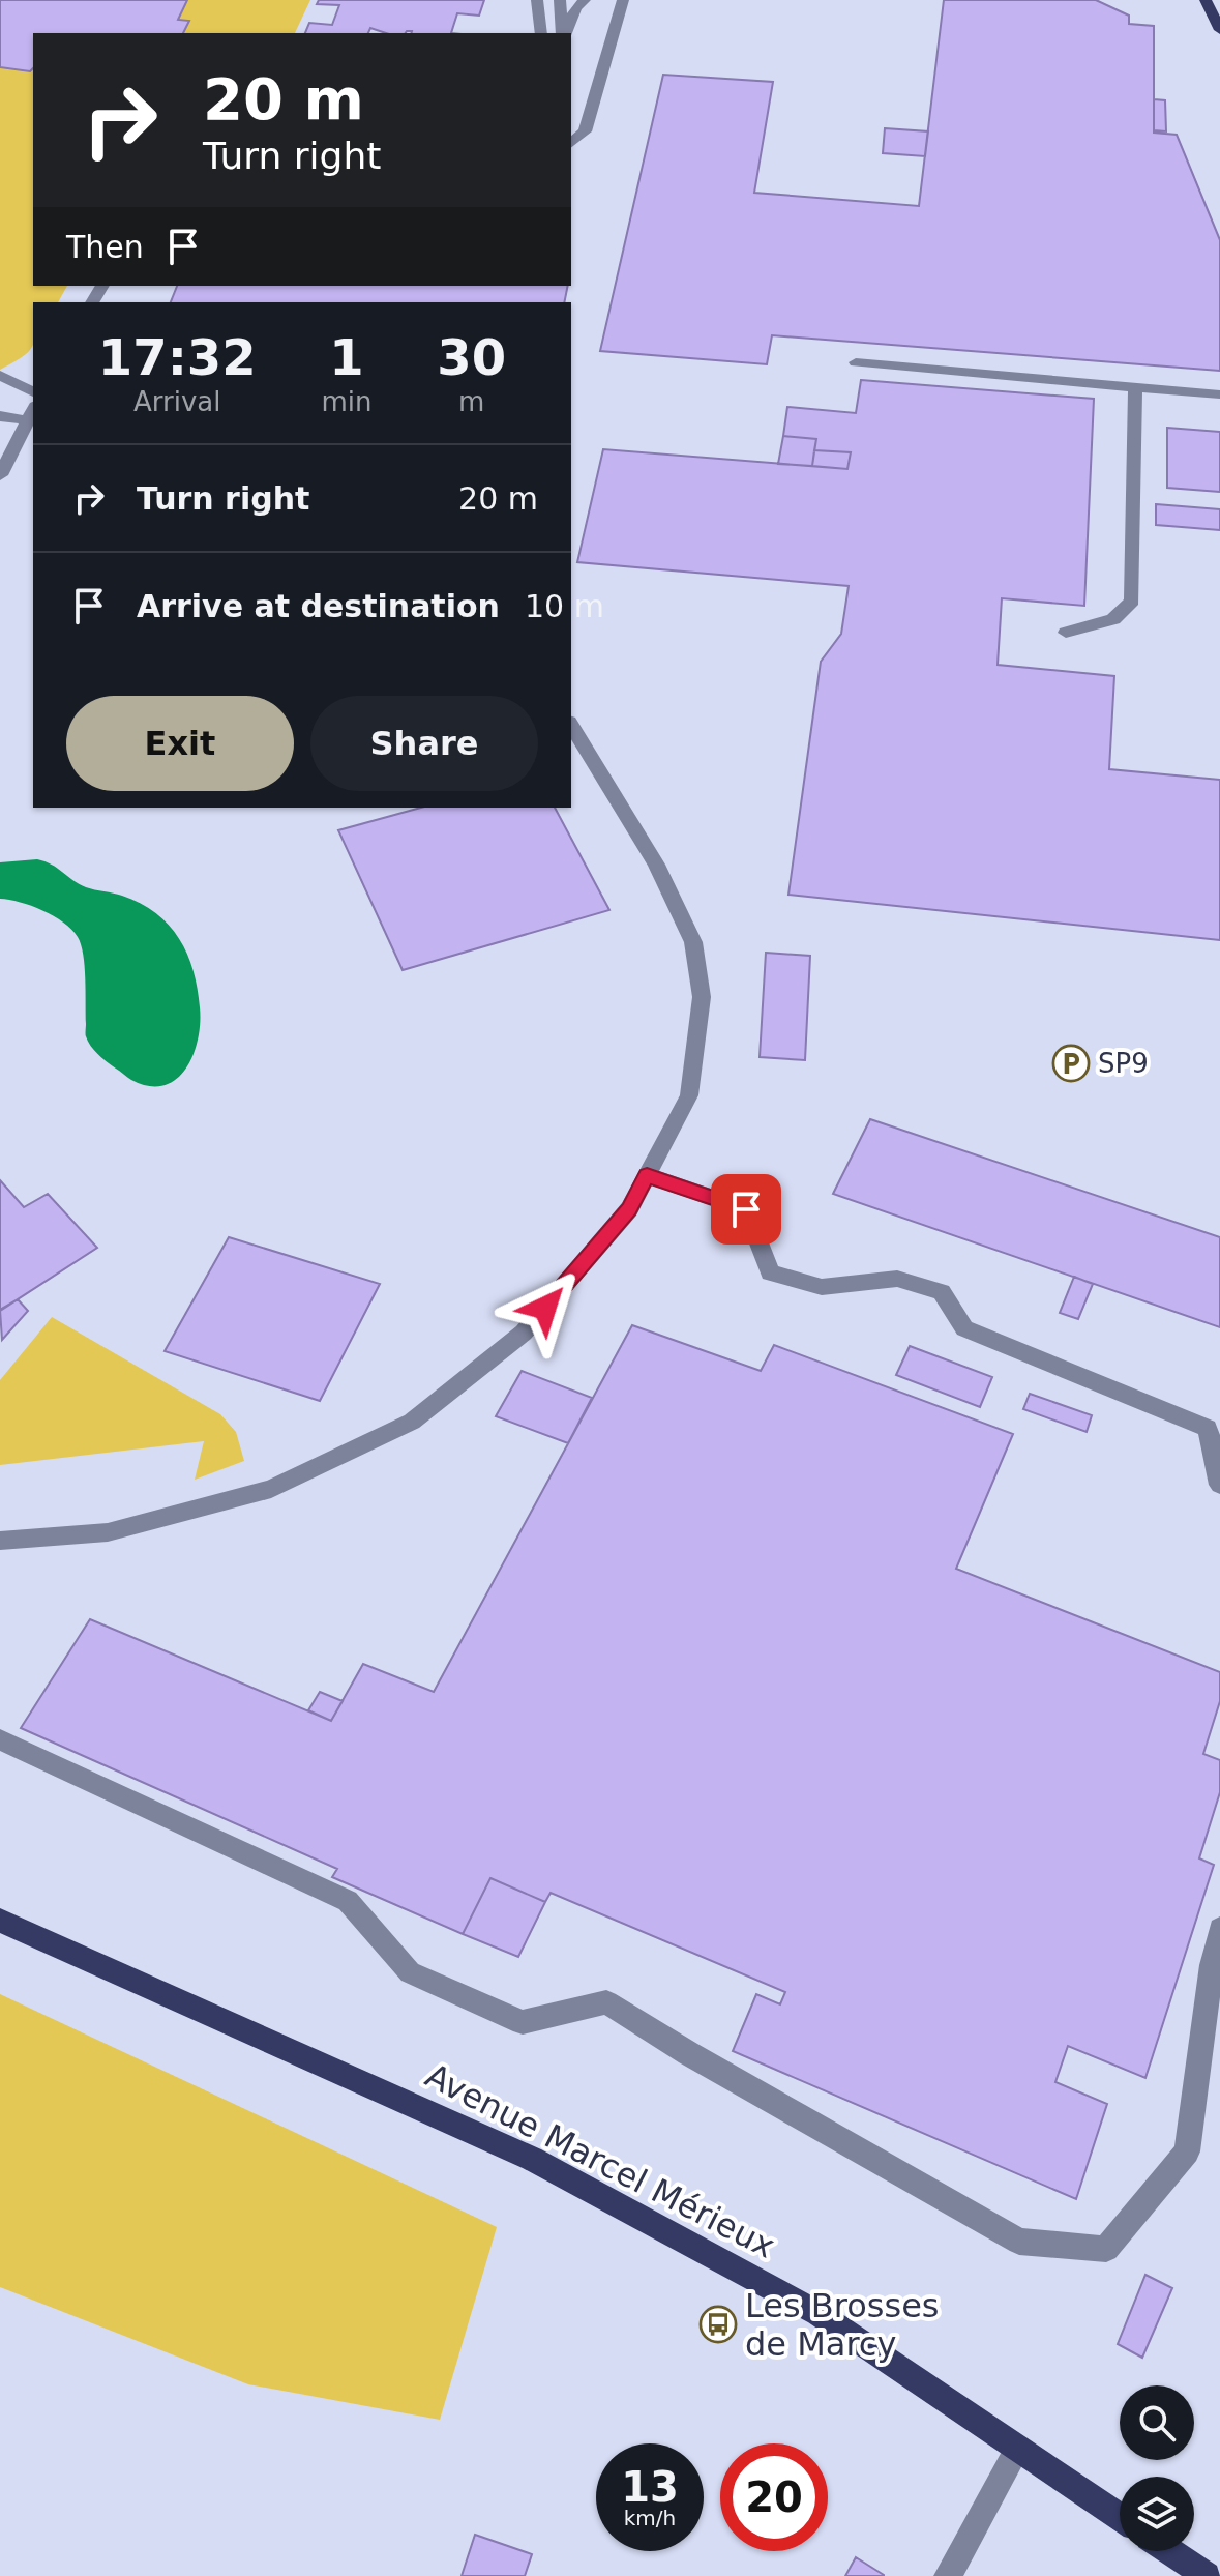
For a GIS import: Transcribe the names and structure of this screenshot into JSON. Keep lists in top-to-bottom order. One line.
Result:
{"streets":{"main road":["Avenue Marcel Mérieux"]},"places":{"parking":["SP9"],"bus stop":["Les Brosses de Marcy"]},"page":{"turn":["20 m","Turn right"],"then":"Then","eta":["17:32","Arrival","1","min","30","m"],"list":[{"name":"Turn right","value":"20 m"},{"name":"Arrive at destination","value":"10 m"}],"buttons":["Exit","Share"],"speed":"13 km/h","limit":"20"}}
